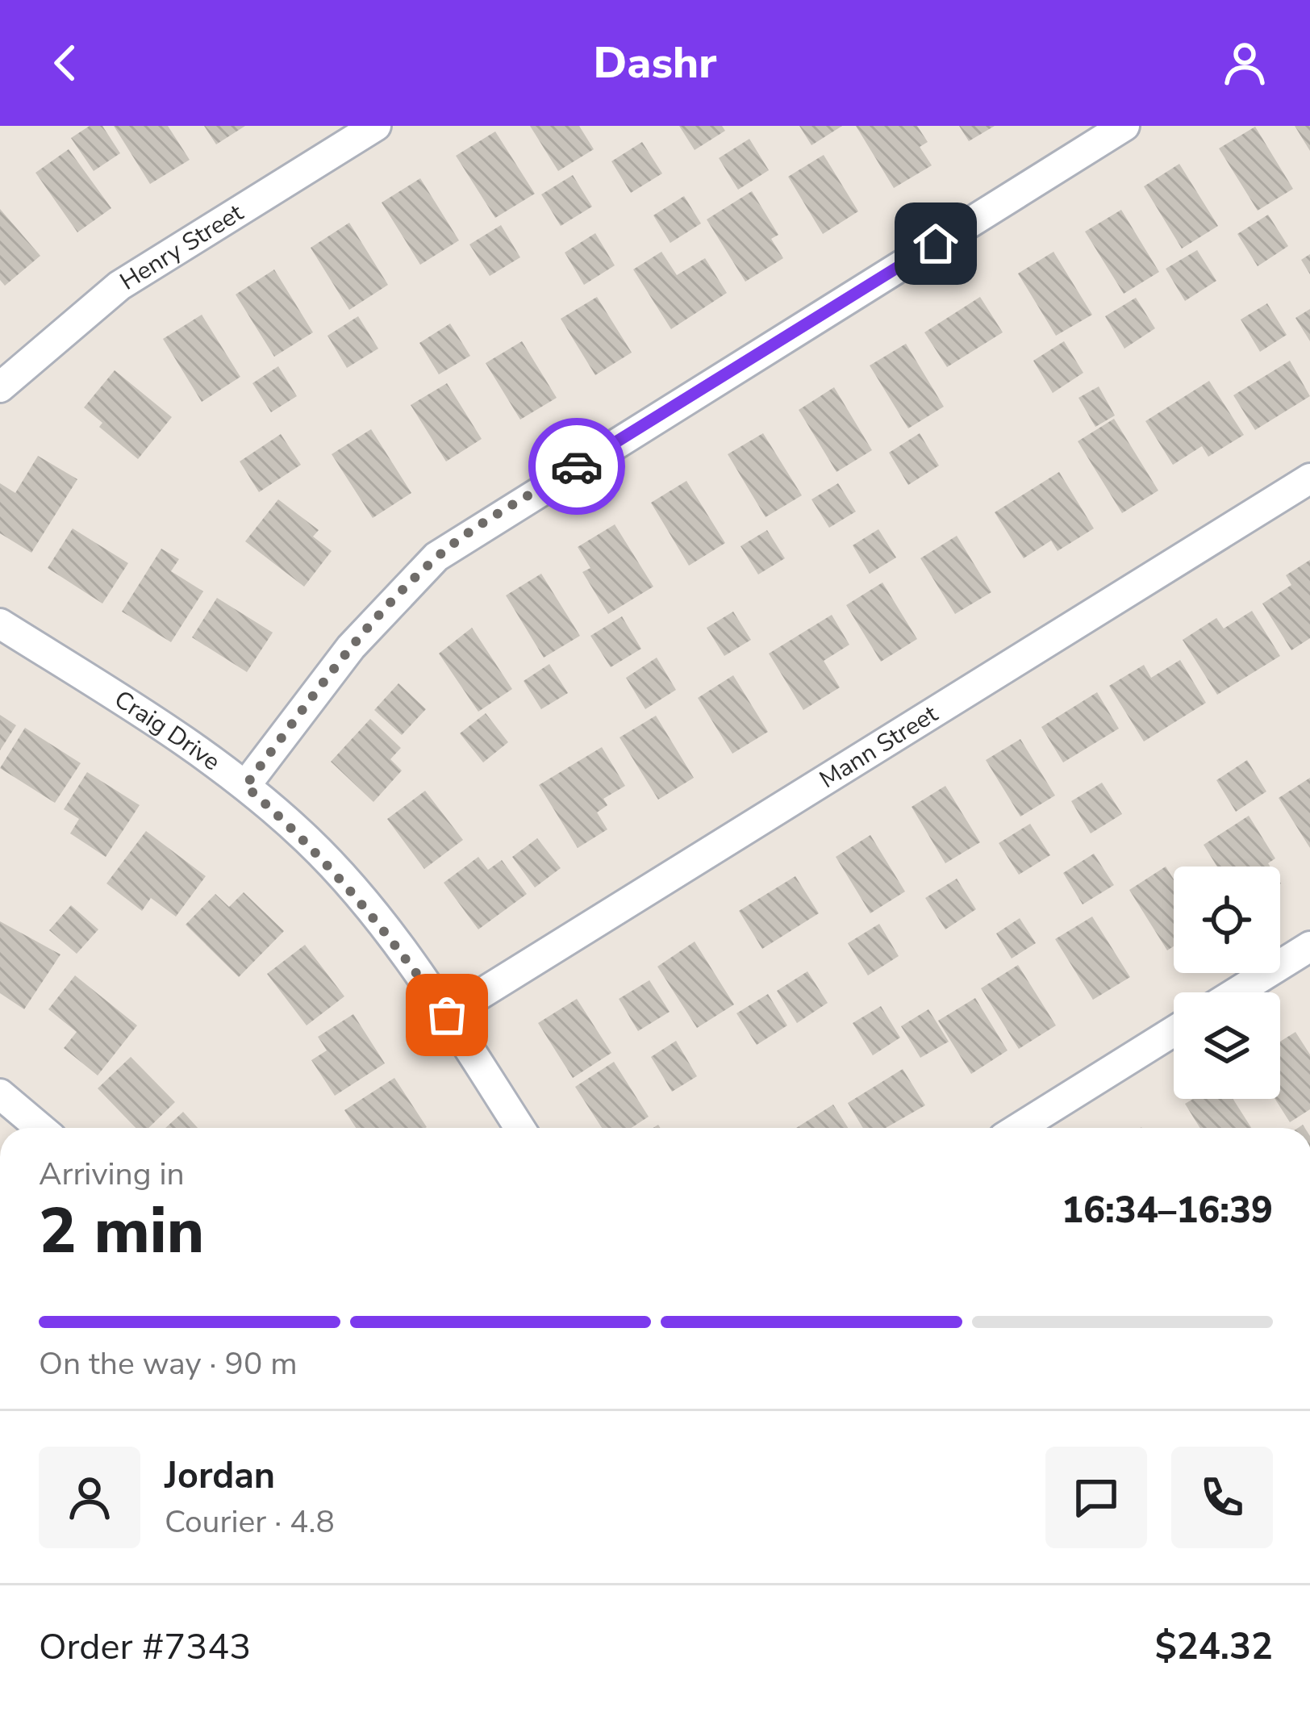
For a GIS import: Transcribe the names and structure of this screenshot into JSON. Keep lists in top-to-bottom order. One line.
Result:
{"streets":{"street":["Henry Street","Craig Drive","Mann Street"]},"crossings":[["Craig Drive","Mann Street"]],"page":{"header":"Dashr","heading":["2 min","Arriving in","16:34–16:39"],"panel":["Jordan","Courier · 4.8","Order #7343","$24.32"],"bar":"On the way · 90 m"}}
